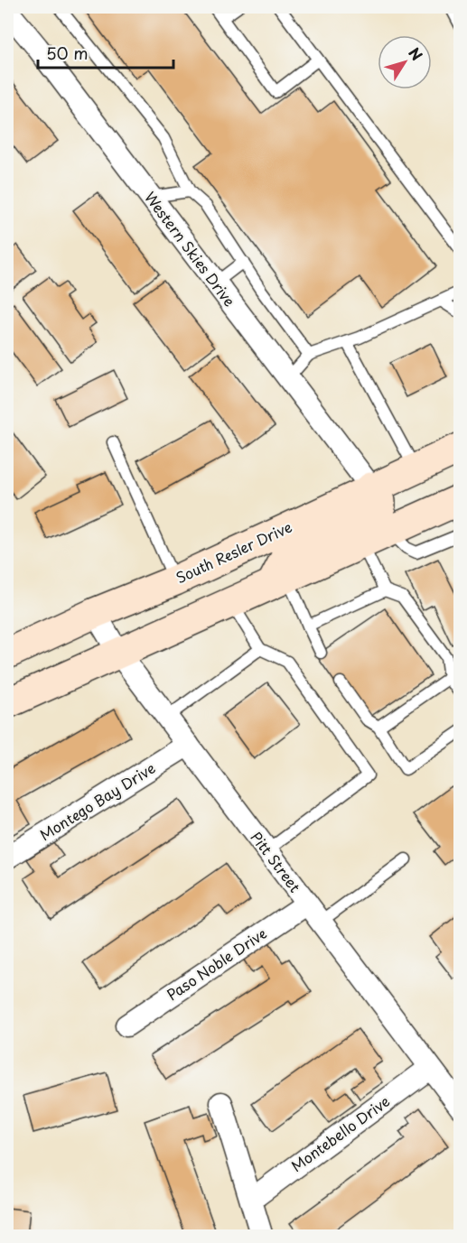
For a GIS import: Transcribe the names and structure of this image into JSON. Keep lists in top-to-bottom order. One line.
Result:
{"streets":{"main road":["South Resler Drive"],"street":["Western Skies Drive","Montego Bay Drive","Pitt Street","Paso Noble Drive","Montebello Drive"]},"crossings":[["Western Skies Drive","South Resler Drive"],["South Resler Drive","Pitt Street"],["Montego Bay Drive","Pitt Street"],["Pitt Street","Paso Noble Drive"],["Pitt Street","Montebello Drive"]],"scale_bar":"50 m","north":"top right"}
